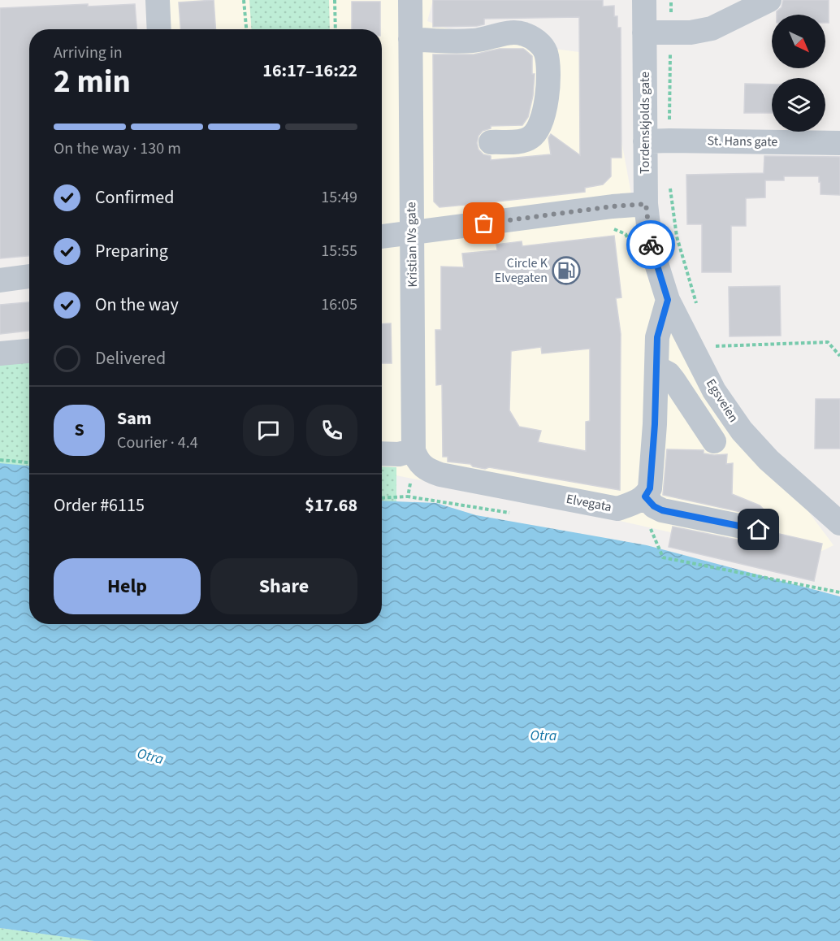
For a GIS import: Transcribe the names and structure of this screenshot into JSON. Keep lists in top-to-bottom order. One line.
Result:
{"streets":{"street":["Tordenskjolds gate","St. Hans gate","Kristian IVs gate","Egsveien","Elvegata"]},"crossings":[["Tordenskjolds gate","St. Hans gate"],["Tordenskjolds gate","Egsveien"],["Kristian IVs gate","Elvegata"]],"water":["Otra"],"places":{"fuel station":["Circle K Elvegaten"]},"north":"bottom right","page":{"heading":["2 min","Arriving in","16:17–16:22"],"panel":["Sam","Courier · 4.4","Order #6115","$17.68"],"bar":"On the way · 130 m","list":[["Confirmed","15:49"],["Preparing","15:55"],["On the way","16:05"],"Delivered"],"round":"S","buttons":["Help","Share"]}}
